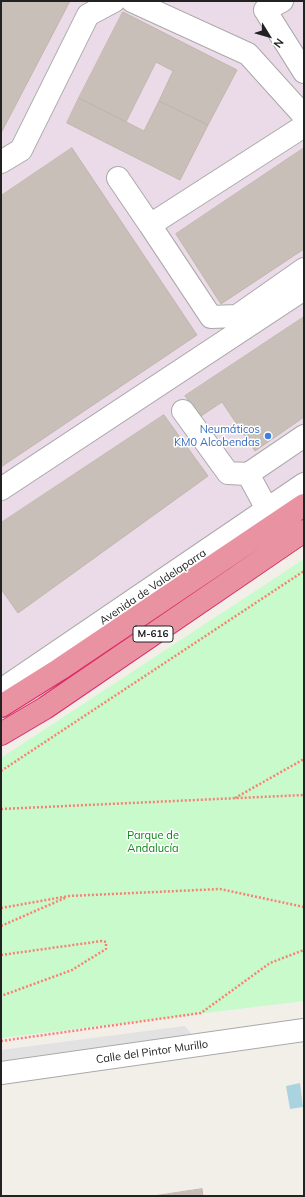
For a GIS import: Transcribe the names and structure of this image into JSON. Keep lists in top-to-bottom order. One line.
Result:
{"streets":{"highway":["Avenida de Valdelaparra","M-616"],"street":["Calle del Pintor Murillo"]},"parks":["Parque de Andalucía"],"places":["Neumáticos KM0 Alcobendas"],"north":"bottom right"}
